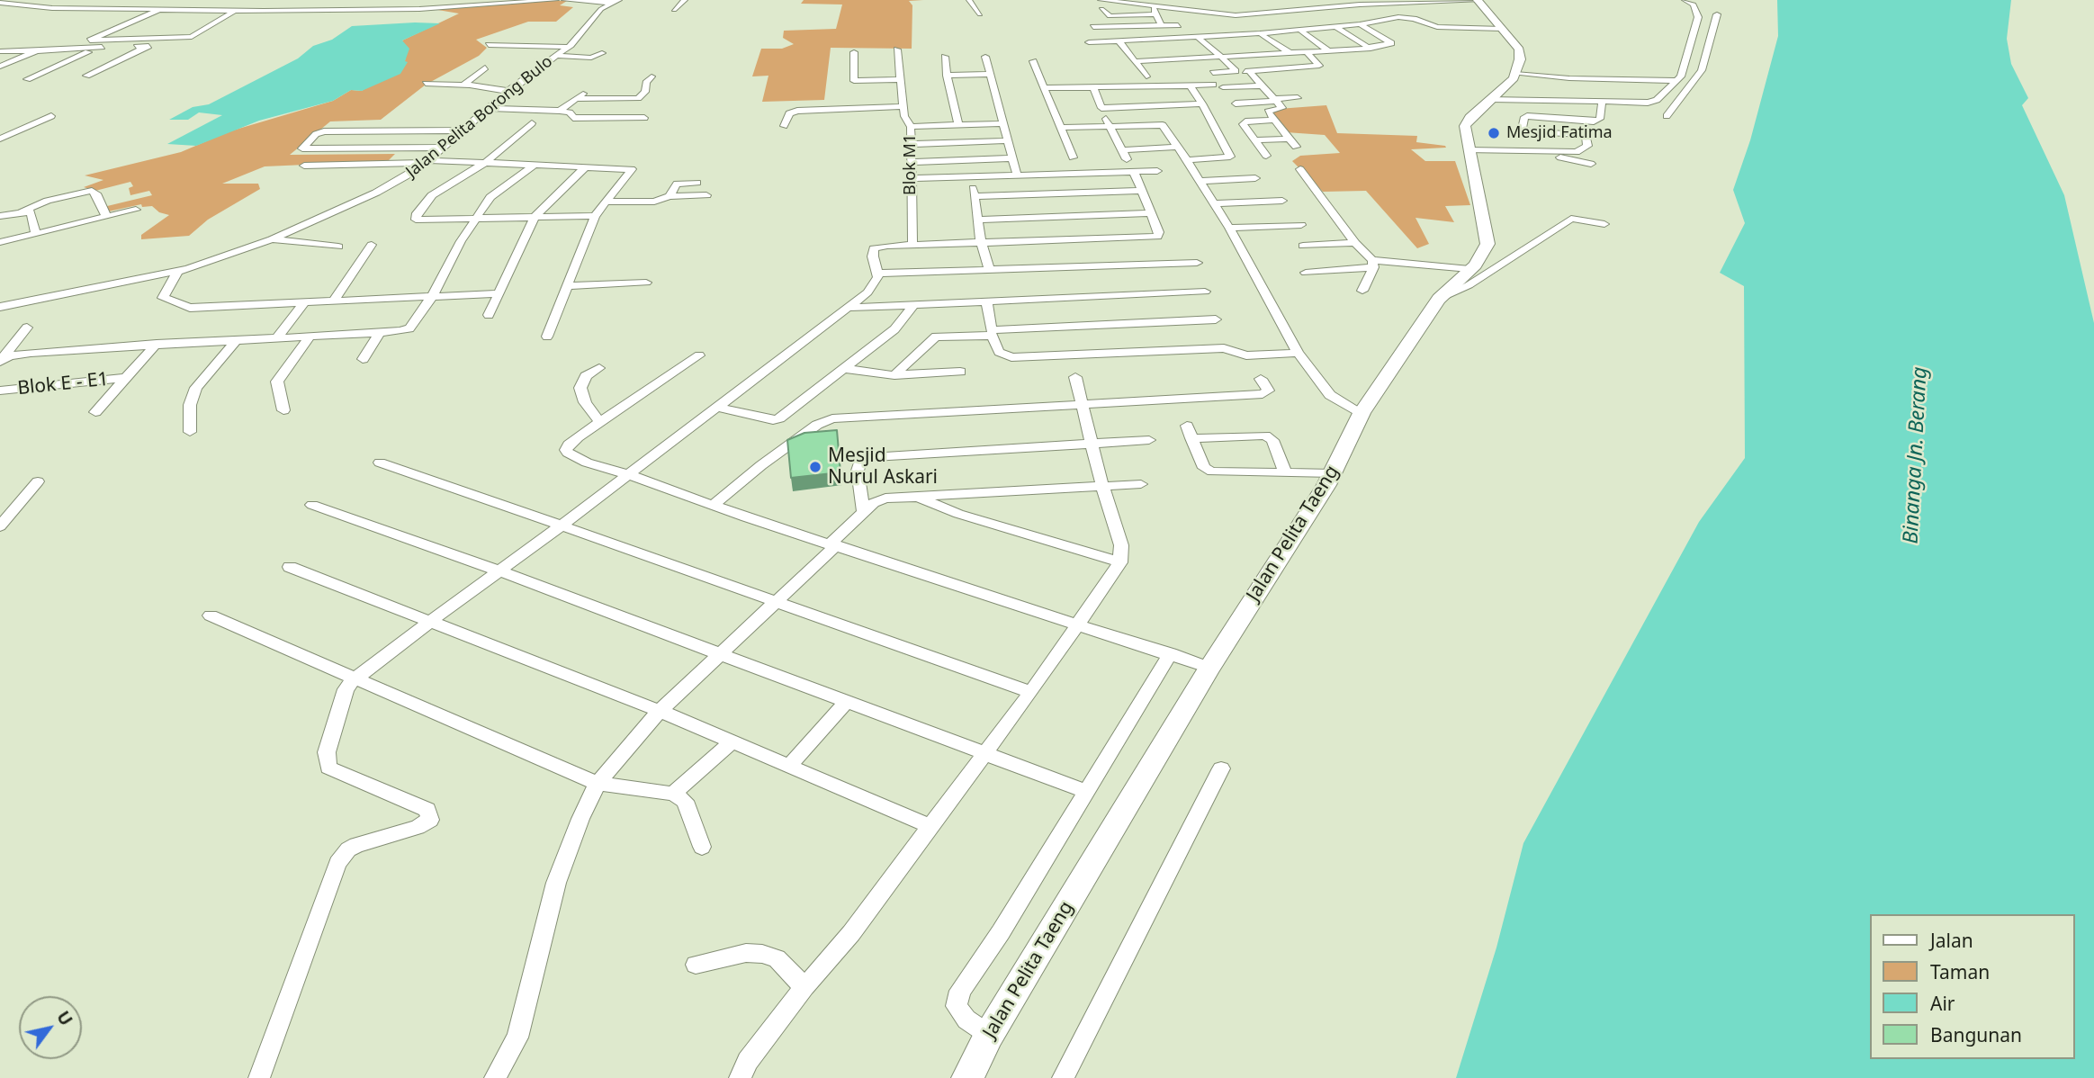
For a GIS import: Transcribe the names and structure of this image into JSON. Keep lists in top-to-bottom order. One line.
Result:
{"streets":{"street":["Jalan Pelita Borong Bulo","Blok M1","Blok E - E1","Jalan Pelita Taeng"]},"water":["Binanga Jn. Berang"],"places":["Mesjid Fatima","Mesjid Nurul Askari"],"legend":["Jalan","Taman","Air","Bangunan"],"north":"top right"}
